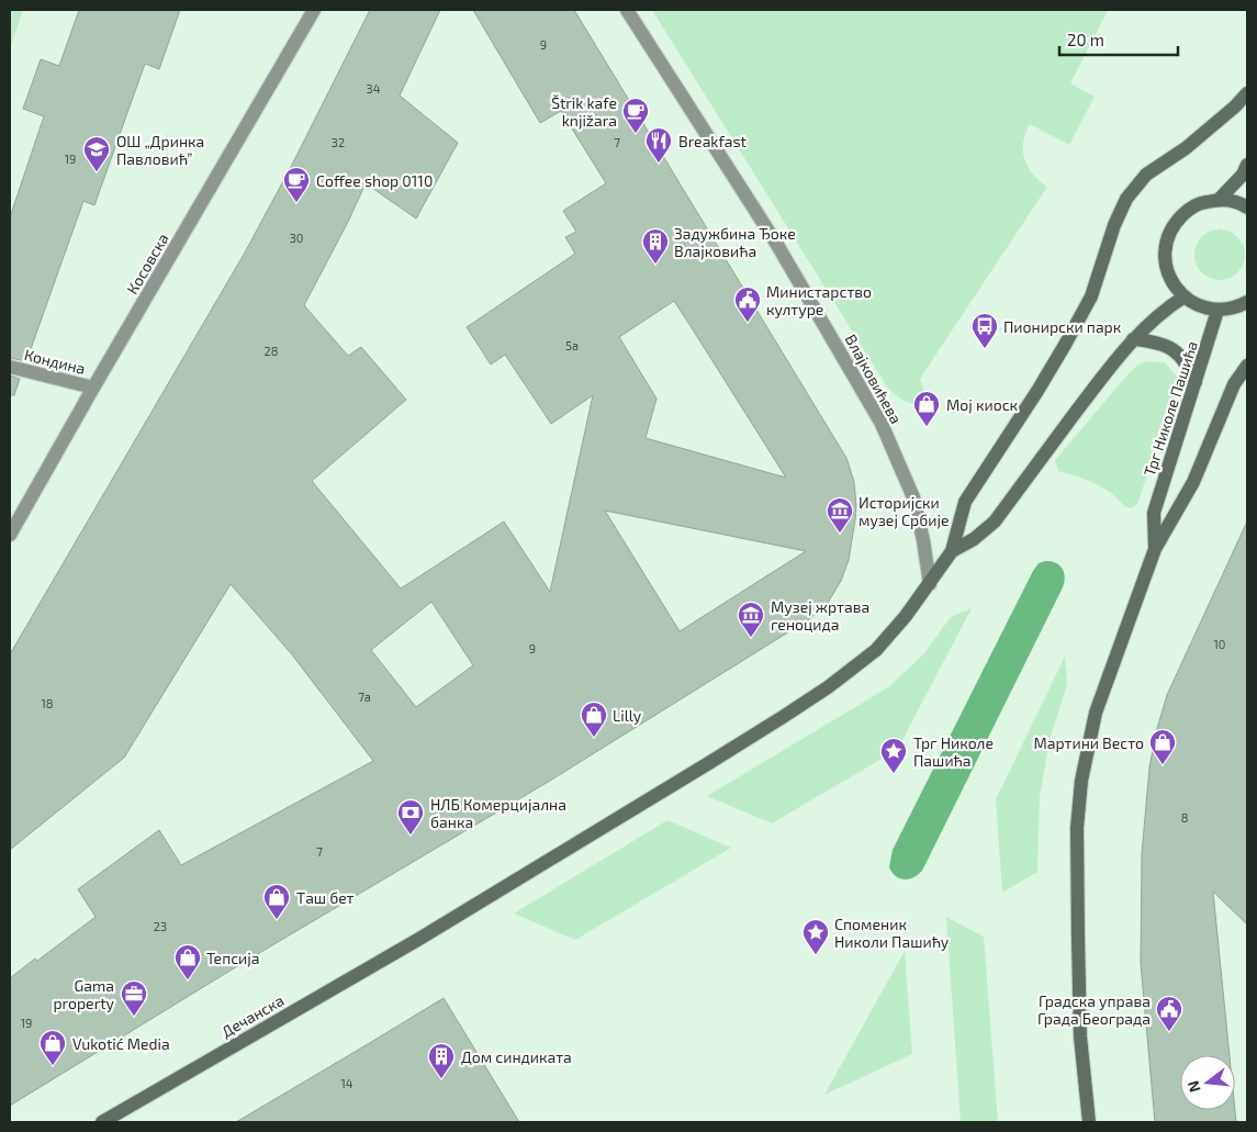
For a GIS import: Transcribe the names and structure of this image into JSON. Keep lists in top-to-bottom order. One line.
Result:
{"streets":{"main road":["Трг Николе Пашића","Дечанска"],"street":["Косовска","Кондина","Влајковићева"]},"crossings":[["Косовска","Кондина"],["Влајковићева","Дечанска"]],"places":{"cafe":["Štrik kafe knjižara","Coffee shop 0110"],"restaurant":["Breakfast"],"school or university":["ОШ „Дринка Павловић”"],"building":["Задужбина Ђоке Влајковића","Дом синдиката"],"public building":["Министарство културе","Градска управа Града Београда"],"bus stop":["Пионирски парк"],"shop":["Мој киоск","Lilly","Мартини Весто","Таш бет","Тепсија","Vukotić Media"],"museum":["Историјски музеј Србије","Музеј жртава геноцида"],"place":["Трг Николе Пашића","Споменик Николи Пашићу"],"bank":["НЛБ Комерцијална банка"],"office":["Gama property"]},"house_numbers":["9","34","32","7","19","30","5a","28","10","9","7a","18","8","7","23","19","14"],"scale_bar":"20 m","north":"left"}
